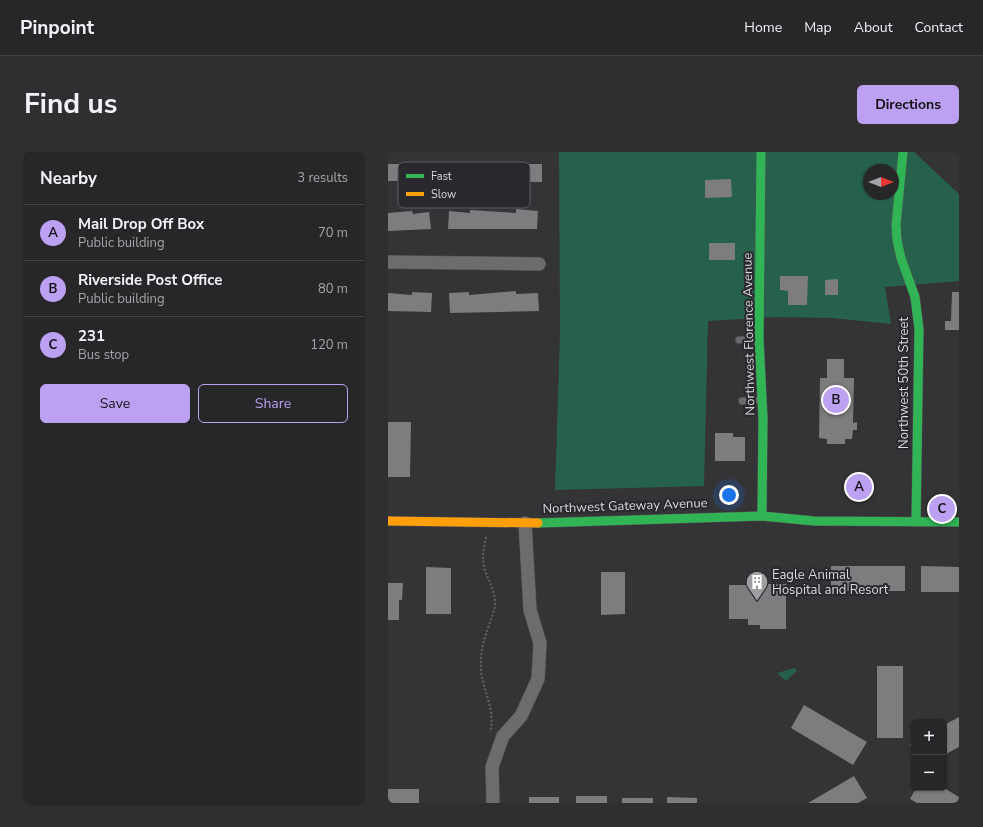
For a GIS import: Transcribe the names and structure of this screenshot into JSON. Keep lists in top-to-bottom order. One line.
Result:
{"streets":{"street":["Northwest Florence Avenue","Northwest 50th Street","Northwest Gateway Avenue"]},"crossings":[["Northwest Florence Avenue","Northwest Gateway Avenue"],["Northwest 50th Street","Northwest Gateway Avenue"]],"places":{"building":["Eagle Animal Hospital and Resort"]},"legend":["Fast","Slow"],"north":"right","page":{"header":"Pinpoint","nav":["Home","Map","About","Contact"],"title":"Find us","buttons":["Directions",["Save","Share"]],"heading":["Nearby","3 results"],"list":[{"mark":"A","name":"Mail Drop Off Box","note":"Public building","value":"70 m"},{"mark":"B","name":"Riverside Post Office","note":"Public building","value":"80 m"},{"mark":"C","name":"231","note":"Bus stop","value":"120 m"}],"pins":["B","A","C"],"map_buttons":["+","−"]}}
